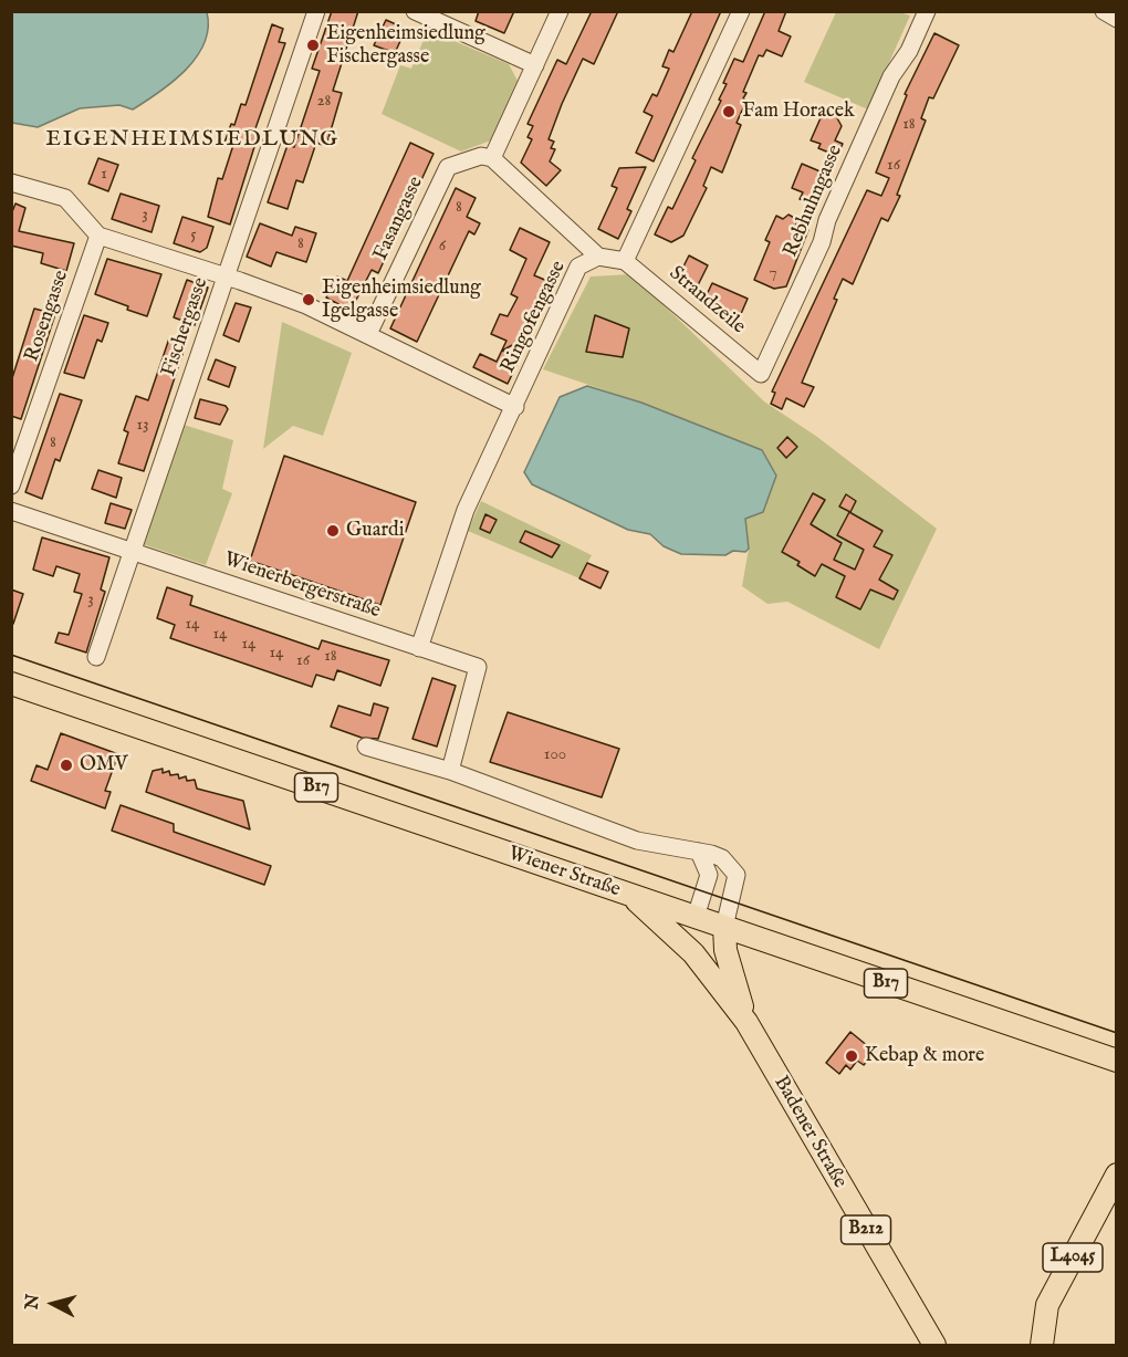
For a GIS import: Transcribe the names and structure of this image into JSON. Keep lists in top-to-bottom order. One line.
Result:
{"streets":{"main road":["B17","Wiener Straße","Badener Straße","B212","L4045"],"street":["Rebhuhngasse","Fasangasse","Strandzeile","Rosengasse","Ringofengasse","Fischergasse","Wienerbergerstraße"]},"crossings":[["Rebhuhngasse","Strandzeile"],["Strandzeile","Ringofengasse"],["Ringofengasse","Wienerbergerstraße"],["Fischergasse","Wienerbergerstraße"],["Wiener Straße","B212"],["Badener Straße","B212"]],"districts":["EIGENHEIMSIEDLUNG"],"places":["Eigenheimsiedlung Fischergasse","Fam Horacek","Eigenheimsiedlung Igelgasse","Guardi","OMV","Kebap & more"],"house_numbers":["28","18","16","1","8","3","5","8","6","7","13","8","3","14","14","14","14","18","16","100"],"north":"left"}
